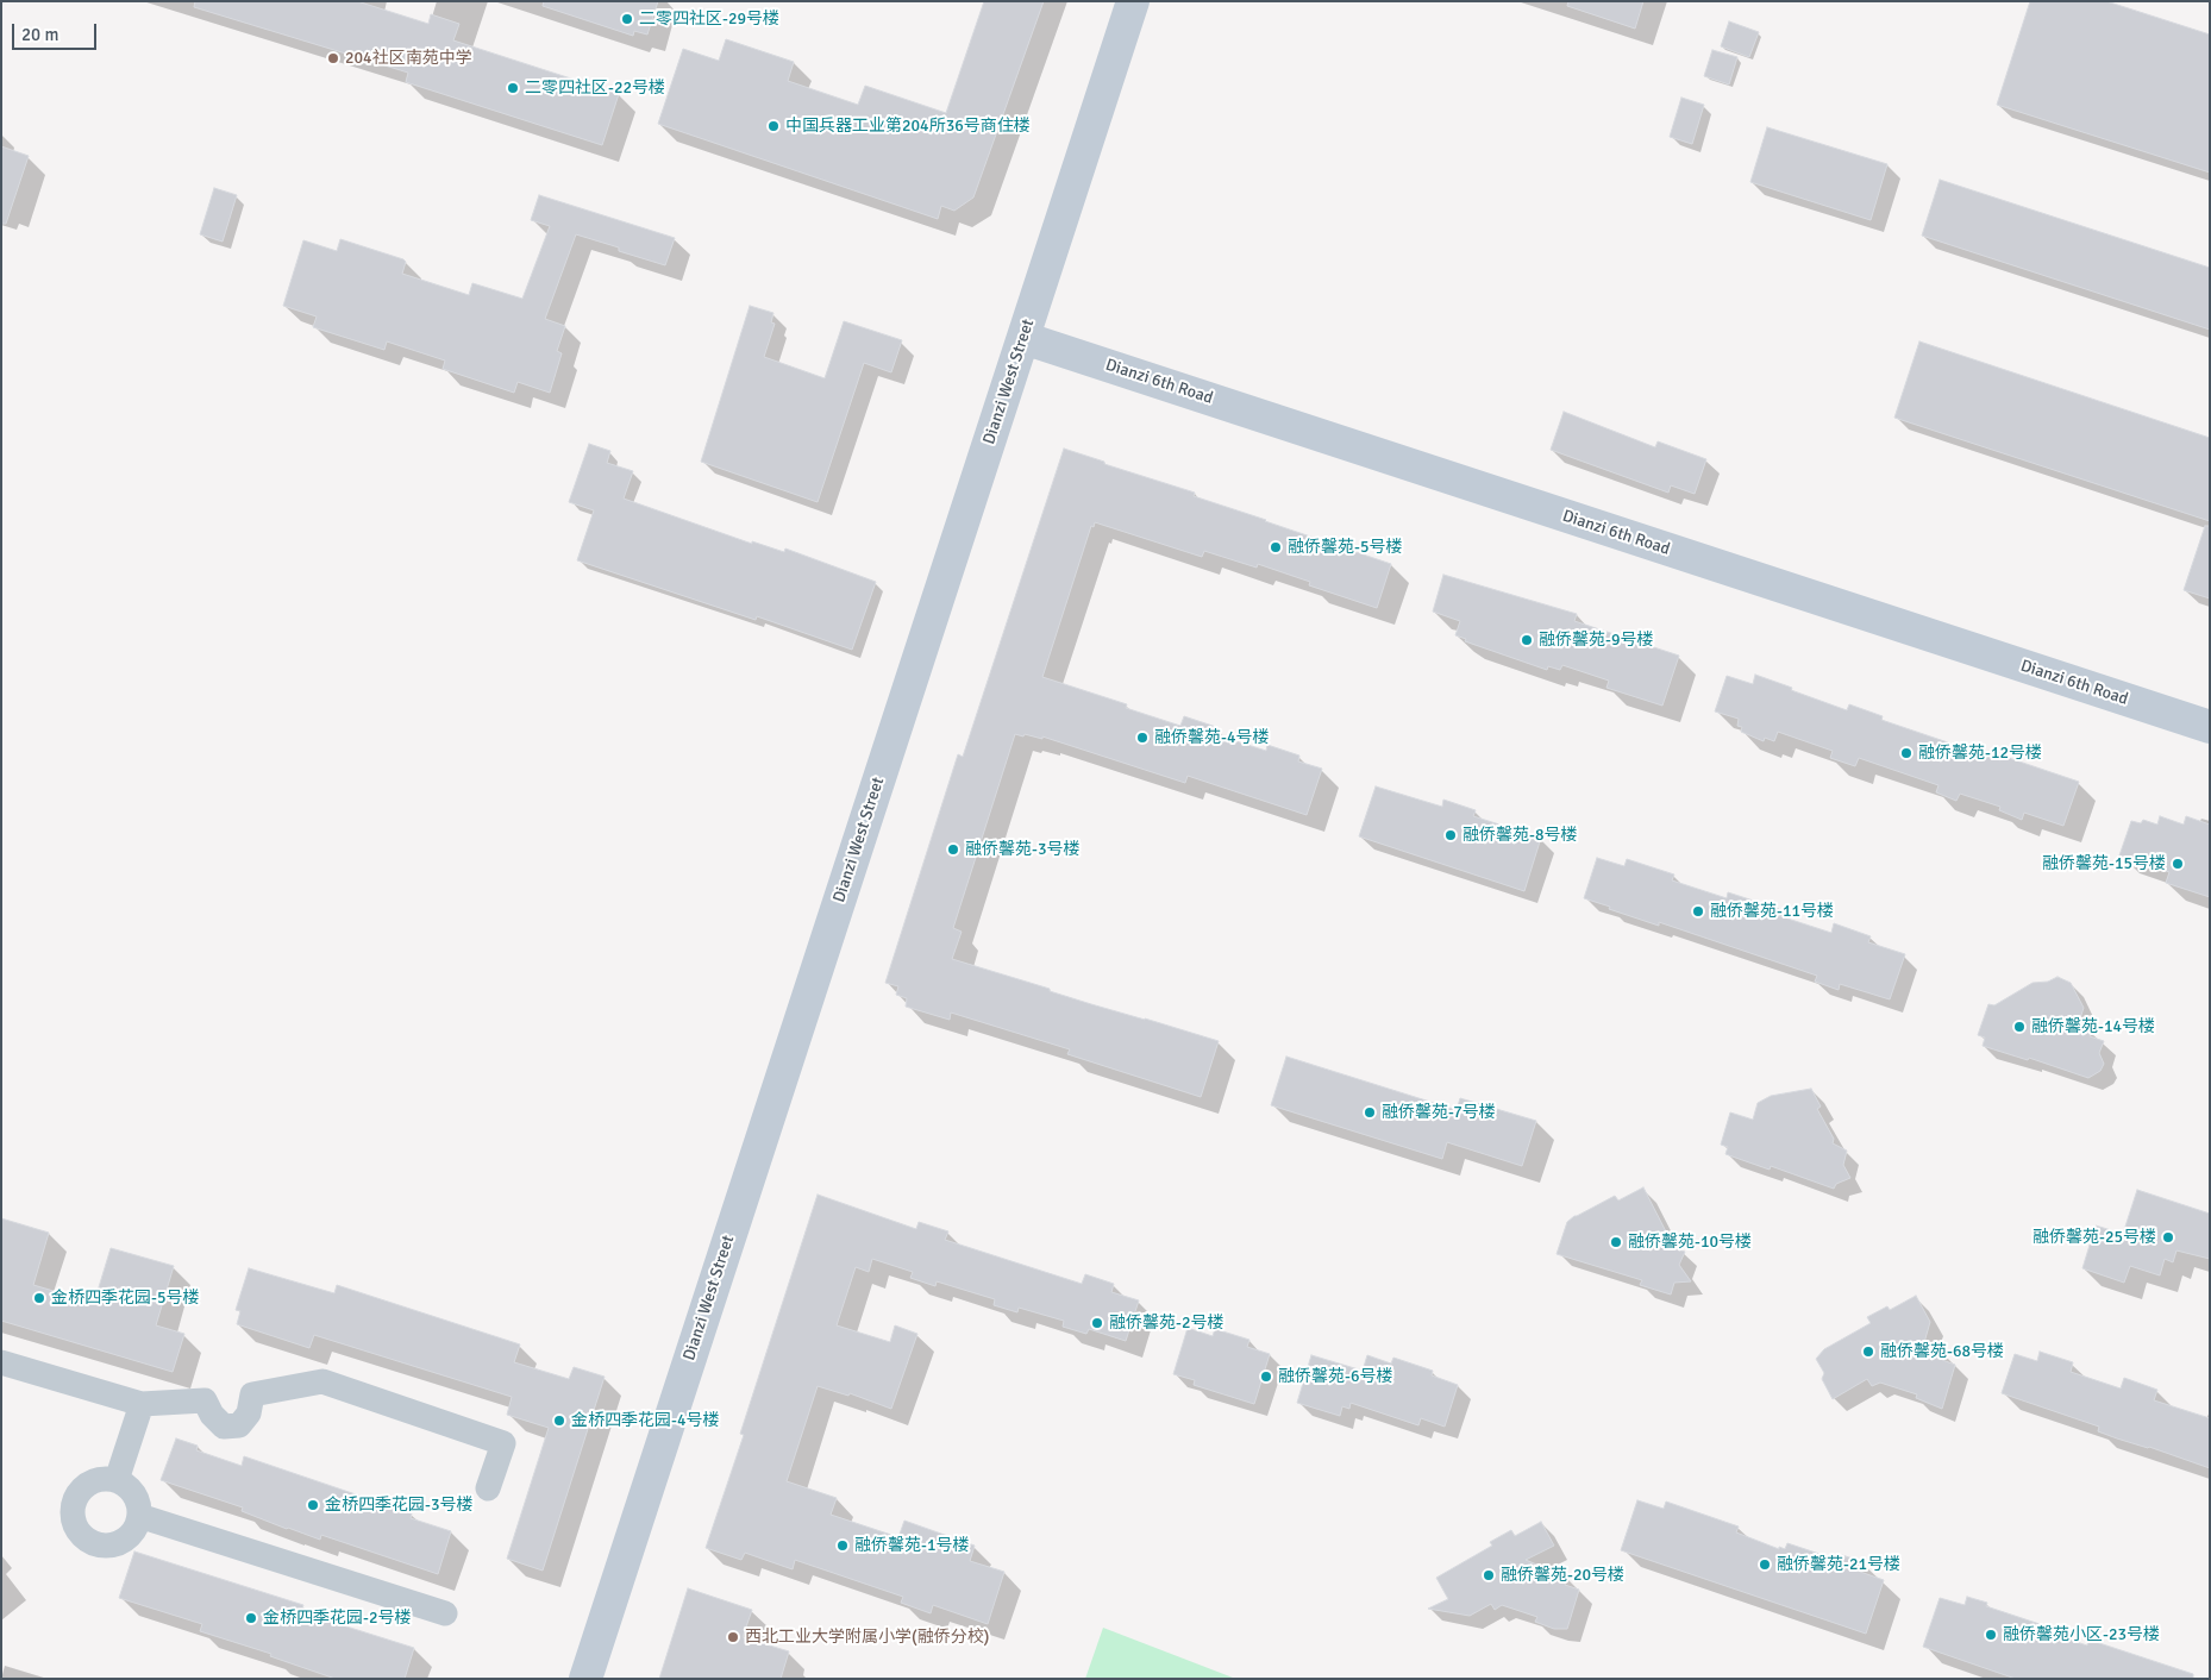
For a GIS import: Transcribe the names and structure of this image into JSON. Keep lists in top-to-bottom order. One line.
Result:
{"streets":{"street":["Dianzi West Street","Dianzi 6th Road"]},"crossings":[["Dianzi West Street","Dianzi 6th Road"]],"places":["二零四社区-29号楼","204社区南苑中学","二零四社区-22号楼","中国兵器工业第204所36号商住楼","融侨馨苑-5号楼","融侨馨苑-9号楼","融侨馨苑-4号楼","融侨馨苑-12号楼","融侨馨苑-8号楼","融侨馨苑-3号楼","融侨馨苑-15号楼","融侨馨苑-11号楼","融侨馨苑-14号楼","融侨馨苑-7号楼","融侨馨苑-25号楼","融侨馨苑-10号楼","金桥四季花园-5号楼","融侨馨苑-2号楼","融侨馨苑-68号楼","融侨馨苑-6号楼","金桥四季花园-4号楼","金桥四季花园-3号楼","融侨馨苑-1号楼","融侨馨苑-21号楼","融侨馨苑-20号楼","金桥四季花园-2号楼","融侨馨苑小区-23号楼","西北工业大学附属小学(融侨分校)"],"scale_bar":"20 m"}
